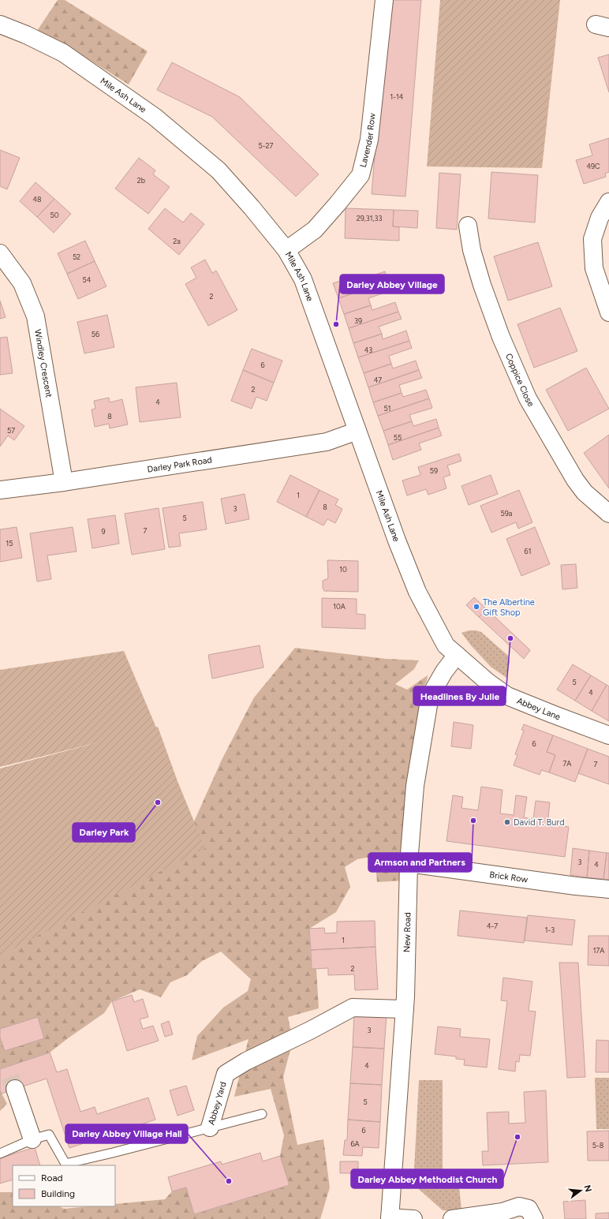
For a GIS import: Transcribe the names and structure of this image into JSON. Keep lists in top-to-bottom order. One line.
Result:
{"streets":{"street":["Mile Ash Lane","Lavender Row","Windley Crescent","Coppice Close","Darley Park Road","Abbey Lane","Brick Row","New Road","Abbey Yard"]},"crossings":[["Mile Ash Lane","Lavender Row"],["Mile Ash Lane","Darley Park Road"],["Mile Ash Lane","Abbey Lane"],["Mile Ash Lane","New Road"],["Windley Crescent","Darley Park Road"],["Abbey Lane","New Road"],["Brick Row","New Road"],["New Road","Abbey Yard"]],"places":["Darley Abbey Village","The Albertine Gift Shop","Headlines By Julie","Darley Park","Armson and Partners","David T. Burd","Darley Abbey Methodist Church","Darley Abbey Village Hall"],"house_numbers":["1-14","5-27","49C","2b","48","50","29,31,33","2a","52","54","2","39","56","43","6","47","2","4","51","8","57","55","59","1","8","3","59a","5","7","9","15","61","10","10A","5","4","6","7A","7","3","4","4-7","1-3","1","17A","2","3","4","5","6","6A","5-8"],"legend":["Road","Building"],"north":"right"}
